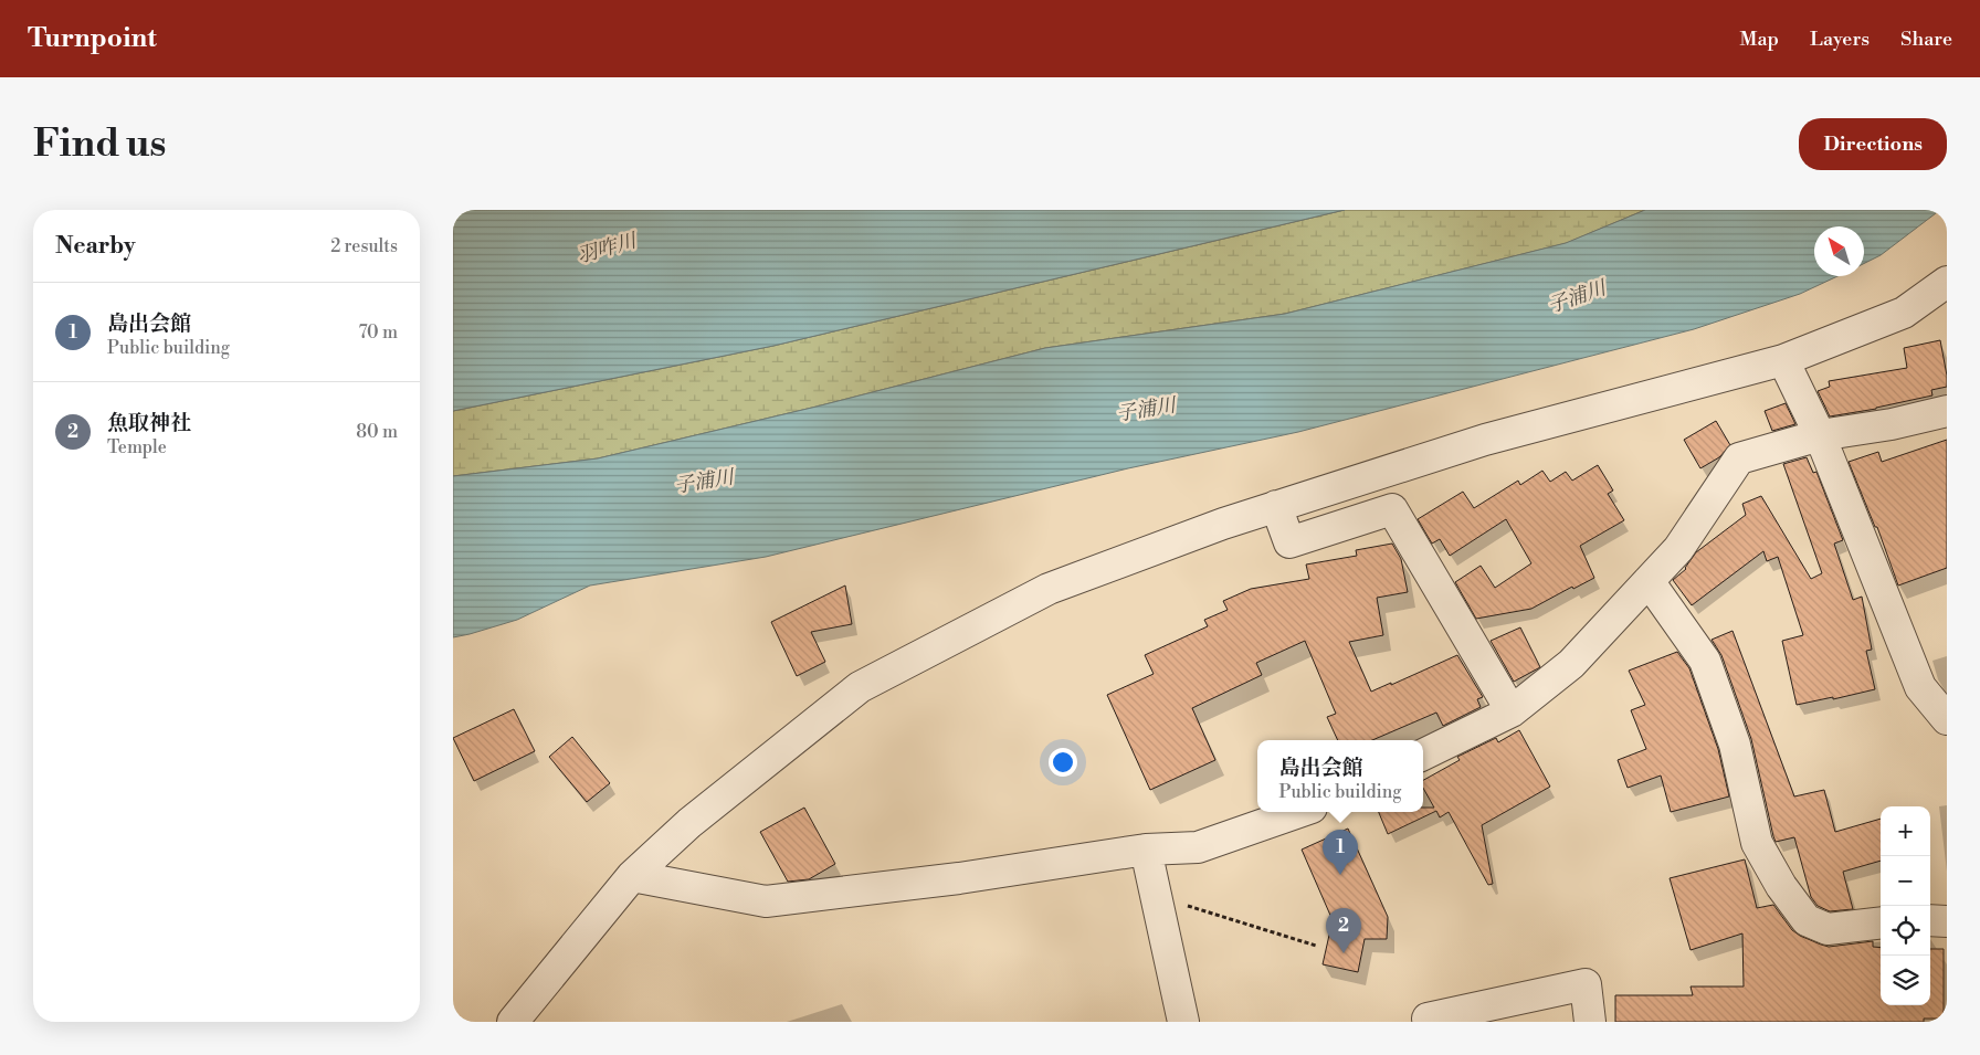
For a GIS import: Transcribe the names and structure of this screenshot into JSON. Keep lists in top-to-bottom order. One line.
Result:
{"water":["羽咋川","子浦川"],"north":"top left","page":{"header":"Turnpoint","nav":["Map","Layers","Share"],"buttons":"Directions","title":"Find us","heading":["Nearby","2 results"],"list":[{"mark":"1","name":"島出会館","note":"Public building","value":"70 m"},{"mark":"2","name":"魚取神社","note":"Temple","value":"80 m"}],"popup":["島出会館","Public building"],"map_buttons":["+","−"],"pins":["1","2"]}}
